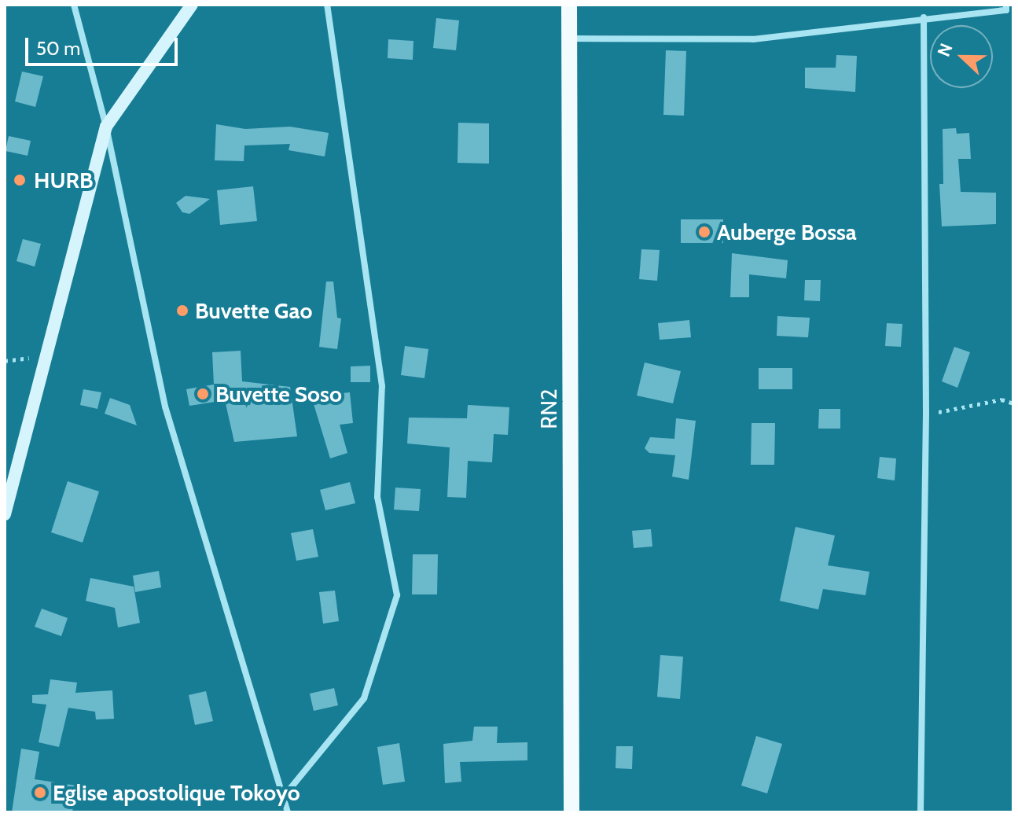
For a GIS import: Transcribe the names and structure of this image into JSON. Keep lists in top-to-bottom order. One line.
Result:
{"streets":{"main road":["RN2"]},"places":["HURB","Auberge Bossa","Buvette Gao","Buvette Soso","Eglise apostolique Tokoyo"],"scale_bar":"50 m","north":"left"}
